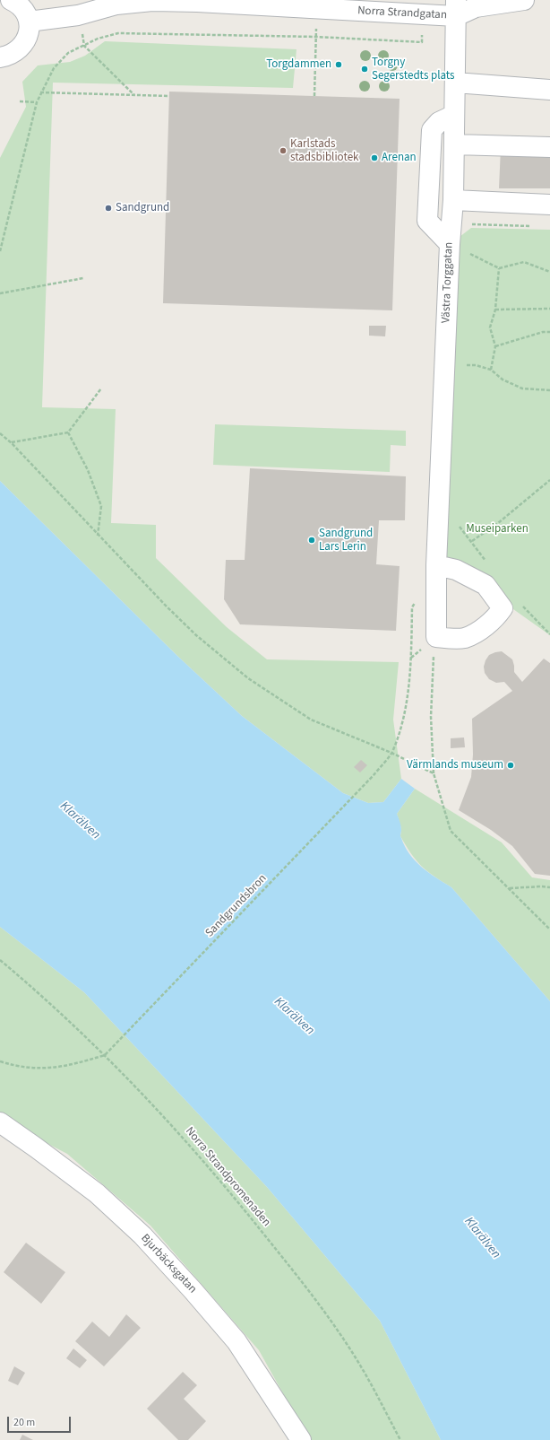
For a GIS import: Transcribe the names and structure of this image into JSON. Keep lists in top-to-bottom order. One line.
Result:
{"streets":{"street":["Norra Strandgatan","Västra Torggatan","Bjurbäcksgatan"],"path":["Sandgrundsbron","Norra Strandpromenaden"]},"crossings":[["Norra Strandgatan","Västra Torggatan"],["Sandgrundsbron","Norra Strandpromenaden"]],"water":["Klarälven"],"parks":["Museiparken"],"places":["Torgdammen","Torgny Segerstedts plats","Karlstads stadsbibliotek","Arenan","Sandgrund","Sandgrund Lars Lerin","Värmlands museum"],"scale_bar":"20 m"}
